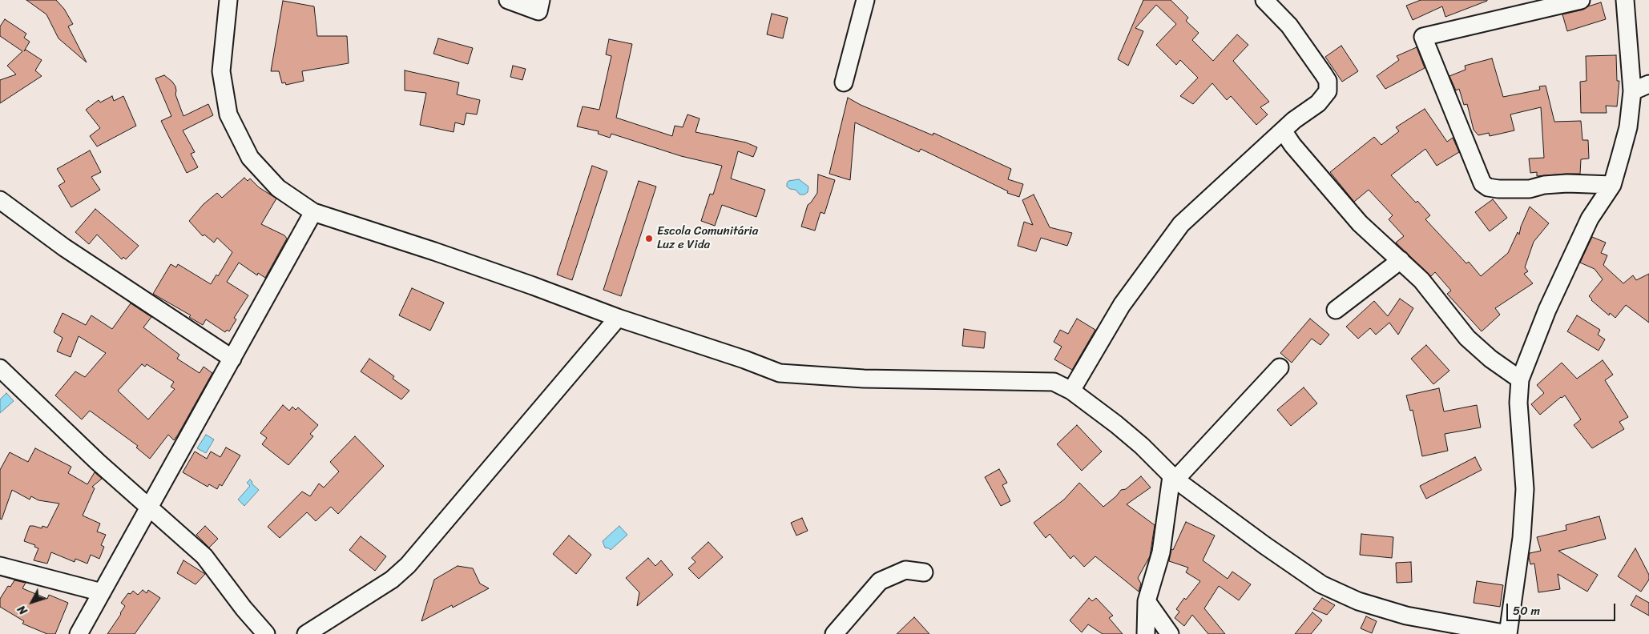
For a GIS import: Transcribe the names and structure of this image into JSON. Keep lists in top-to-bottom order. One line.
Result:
{"places":["Escola Comunitária Luz e Vida"],"scale_bar":"50 m","north":"bottom left"}
